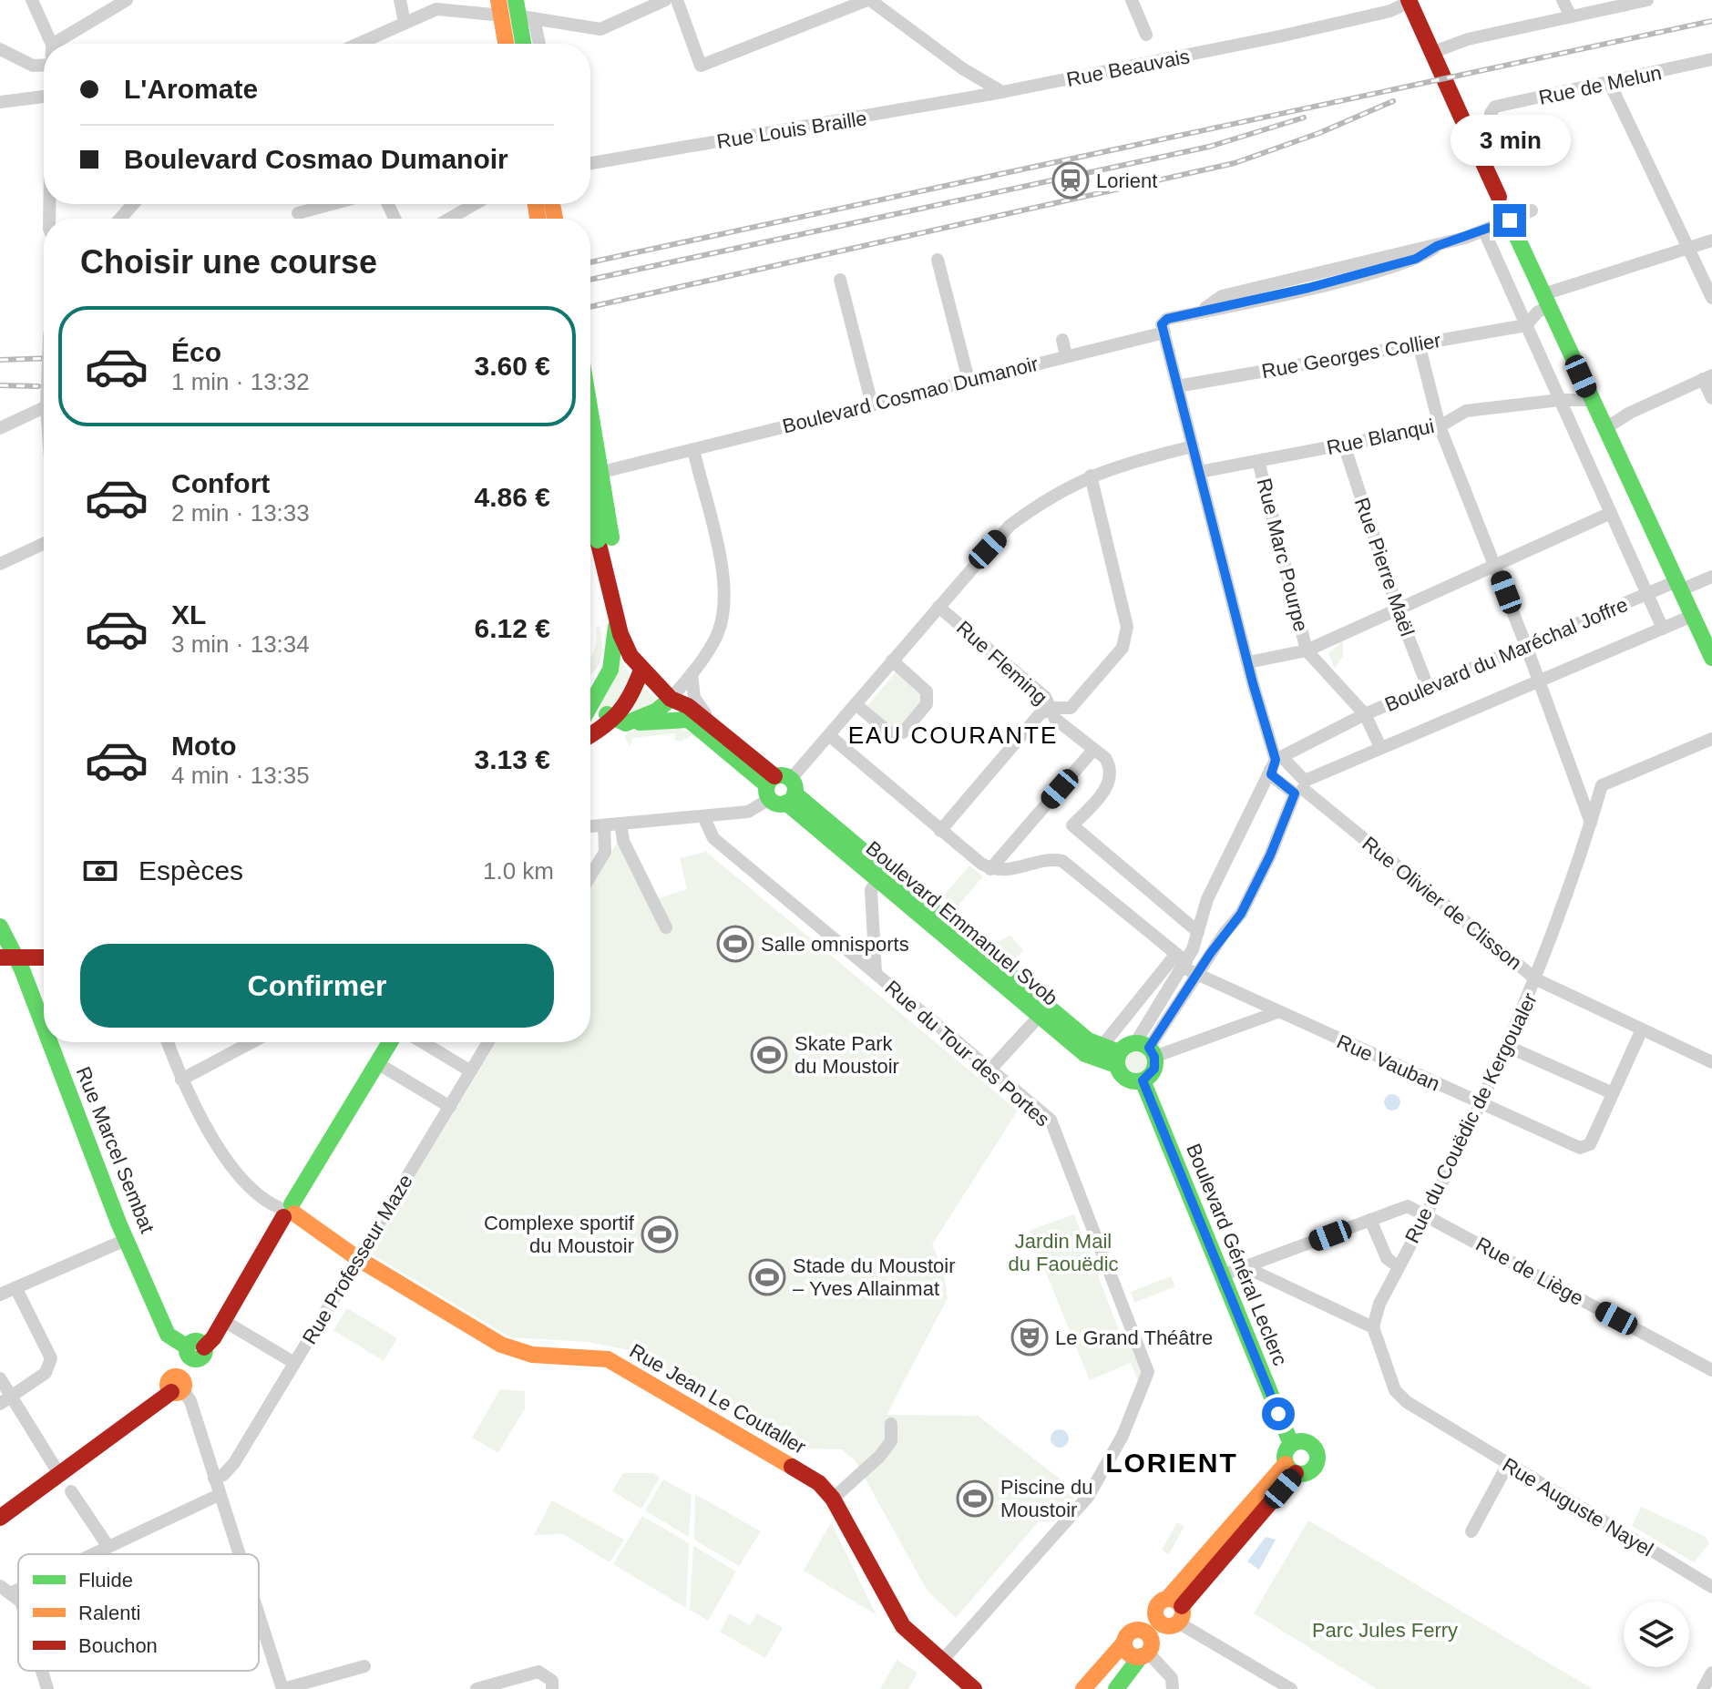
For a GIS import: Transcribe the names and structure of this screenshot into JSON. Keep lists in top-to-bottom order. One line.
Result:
{"streets":{"main road":["Boulevard Emmanuel Svob","Rue Marcel Sembat","Boulevard Général Leclerc","Rue Jean Le Coutaller"],"street":["Rue Beauvais","Rue de Melun","Rue Louis Braille","Rue Georges Collier","Boulevard Cosmao Dumanoir","Rue Blanqui","Rue Marc Pourpe","Rue Pierre Maël","Boulevard du Maréchal Joffre","Rue Fleming","Rue Olivier de Clisson","Rue du Tour des Portes","Rue Vauban","Rue du Couëdic de Kergoualer","Rue Professeur Maze","Rue de Liège","Rue Auguste Nayel"]},"crossings":[["Rue Beauvais","Rue Louis Braille"],["Rue Blanqui","Rue Marc Pourpe"],["Rue Blanqui","Rue Pierre Maël"],["Rue Marc Pourpe","Boulevard du Maréchal Joffre"],["Rue Pierre Maël","Boulevard du Maréchal Joffre"],["Boulevard du Maréchal Joffre","Rue Olivier de Clisson"],["Rue Olivier de Clisson","Rue du Couëdic de Kergoualer"],["Rue du Tour des Portes","Rue Jean Le Coutaller"],["Rue Vauban","Rue du Couëdic de Kergoualer"],["Rue du Couëdic de Kergoualer","Rue de Liège"],["Rue du Couëdic de Kergoualer","Rue Auguste Nayel"],["Rue Professeur Maze","Rue Jean Le Coutaller"]],"districts":["EAU COURANTE","LORIENT"],"parks":["Jardin Mail du Faouëdic","Parc Jules Ferry"],"places":{"station":["Lorient"],"sports":["Salle omnisports","Skate Park du Moustoir","Complexe sportif du Moustoir","Stade du Moustoir – Yves Allainmat","Piscine du Moustoir"],"theatre":["Le Grand Théâtre"]},"legend":["Fluide","Ralenti","Bouchon"],"page":{"banner":["L'Aromate","Boulevard Cosmao Dumanoir"],"bubble":"3 min","heading":"Choisir une course","list":[{"name":"Éco","note":"1 min · 13:32","value":"3.60 €"},{"name":"Confort","note":"2 min · 13:33","value":"4.86 €"},{"name":"XL","note":"3 min · 13:34","value":"6.12 €"},{"name":"Moto","note":"4 min · 13:35","value":"3.13 €"}],"pay":["Espèces","1.0 km"],"buttons":"Confirmer"}}
